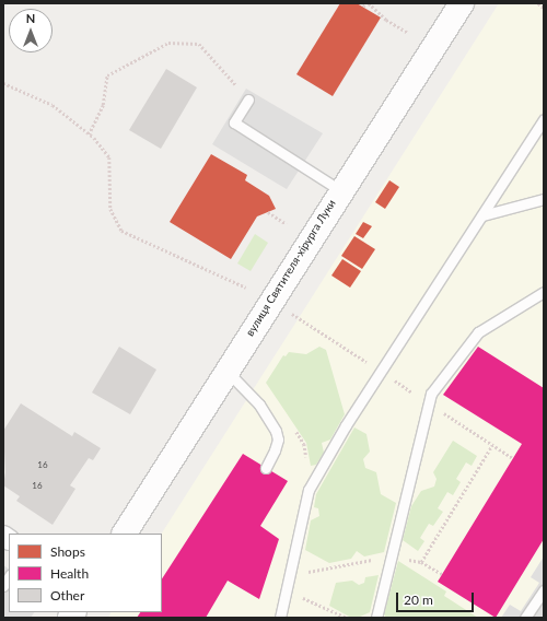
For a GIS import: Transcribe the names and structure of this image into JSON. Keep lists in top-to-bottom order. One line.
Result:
{"streets":{"street":["вулиця Святителя-хірурга Луки"]},"house_numbers":["16","16"],"legend":["Shops","Health","Other"],"scale_bar":"20 m","north":"top"}
